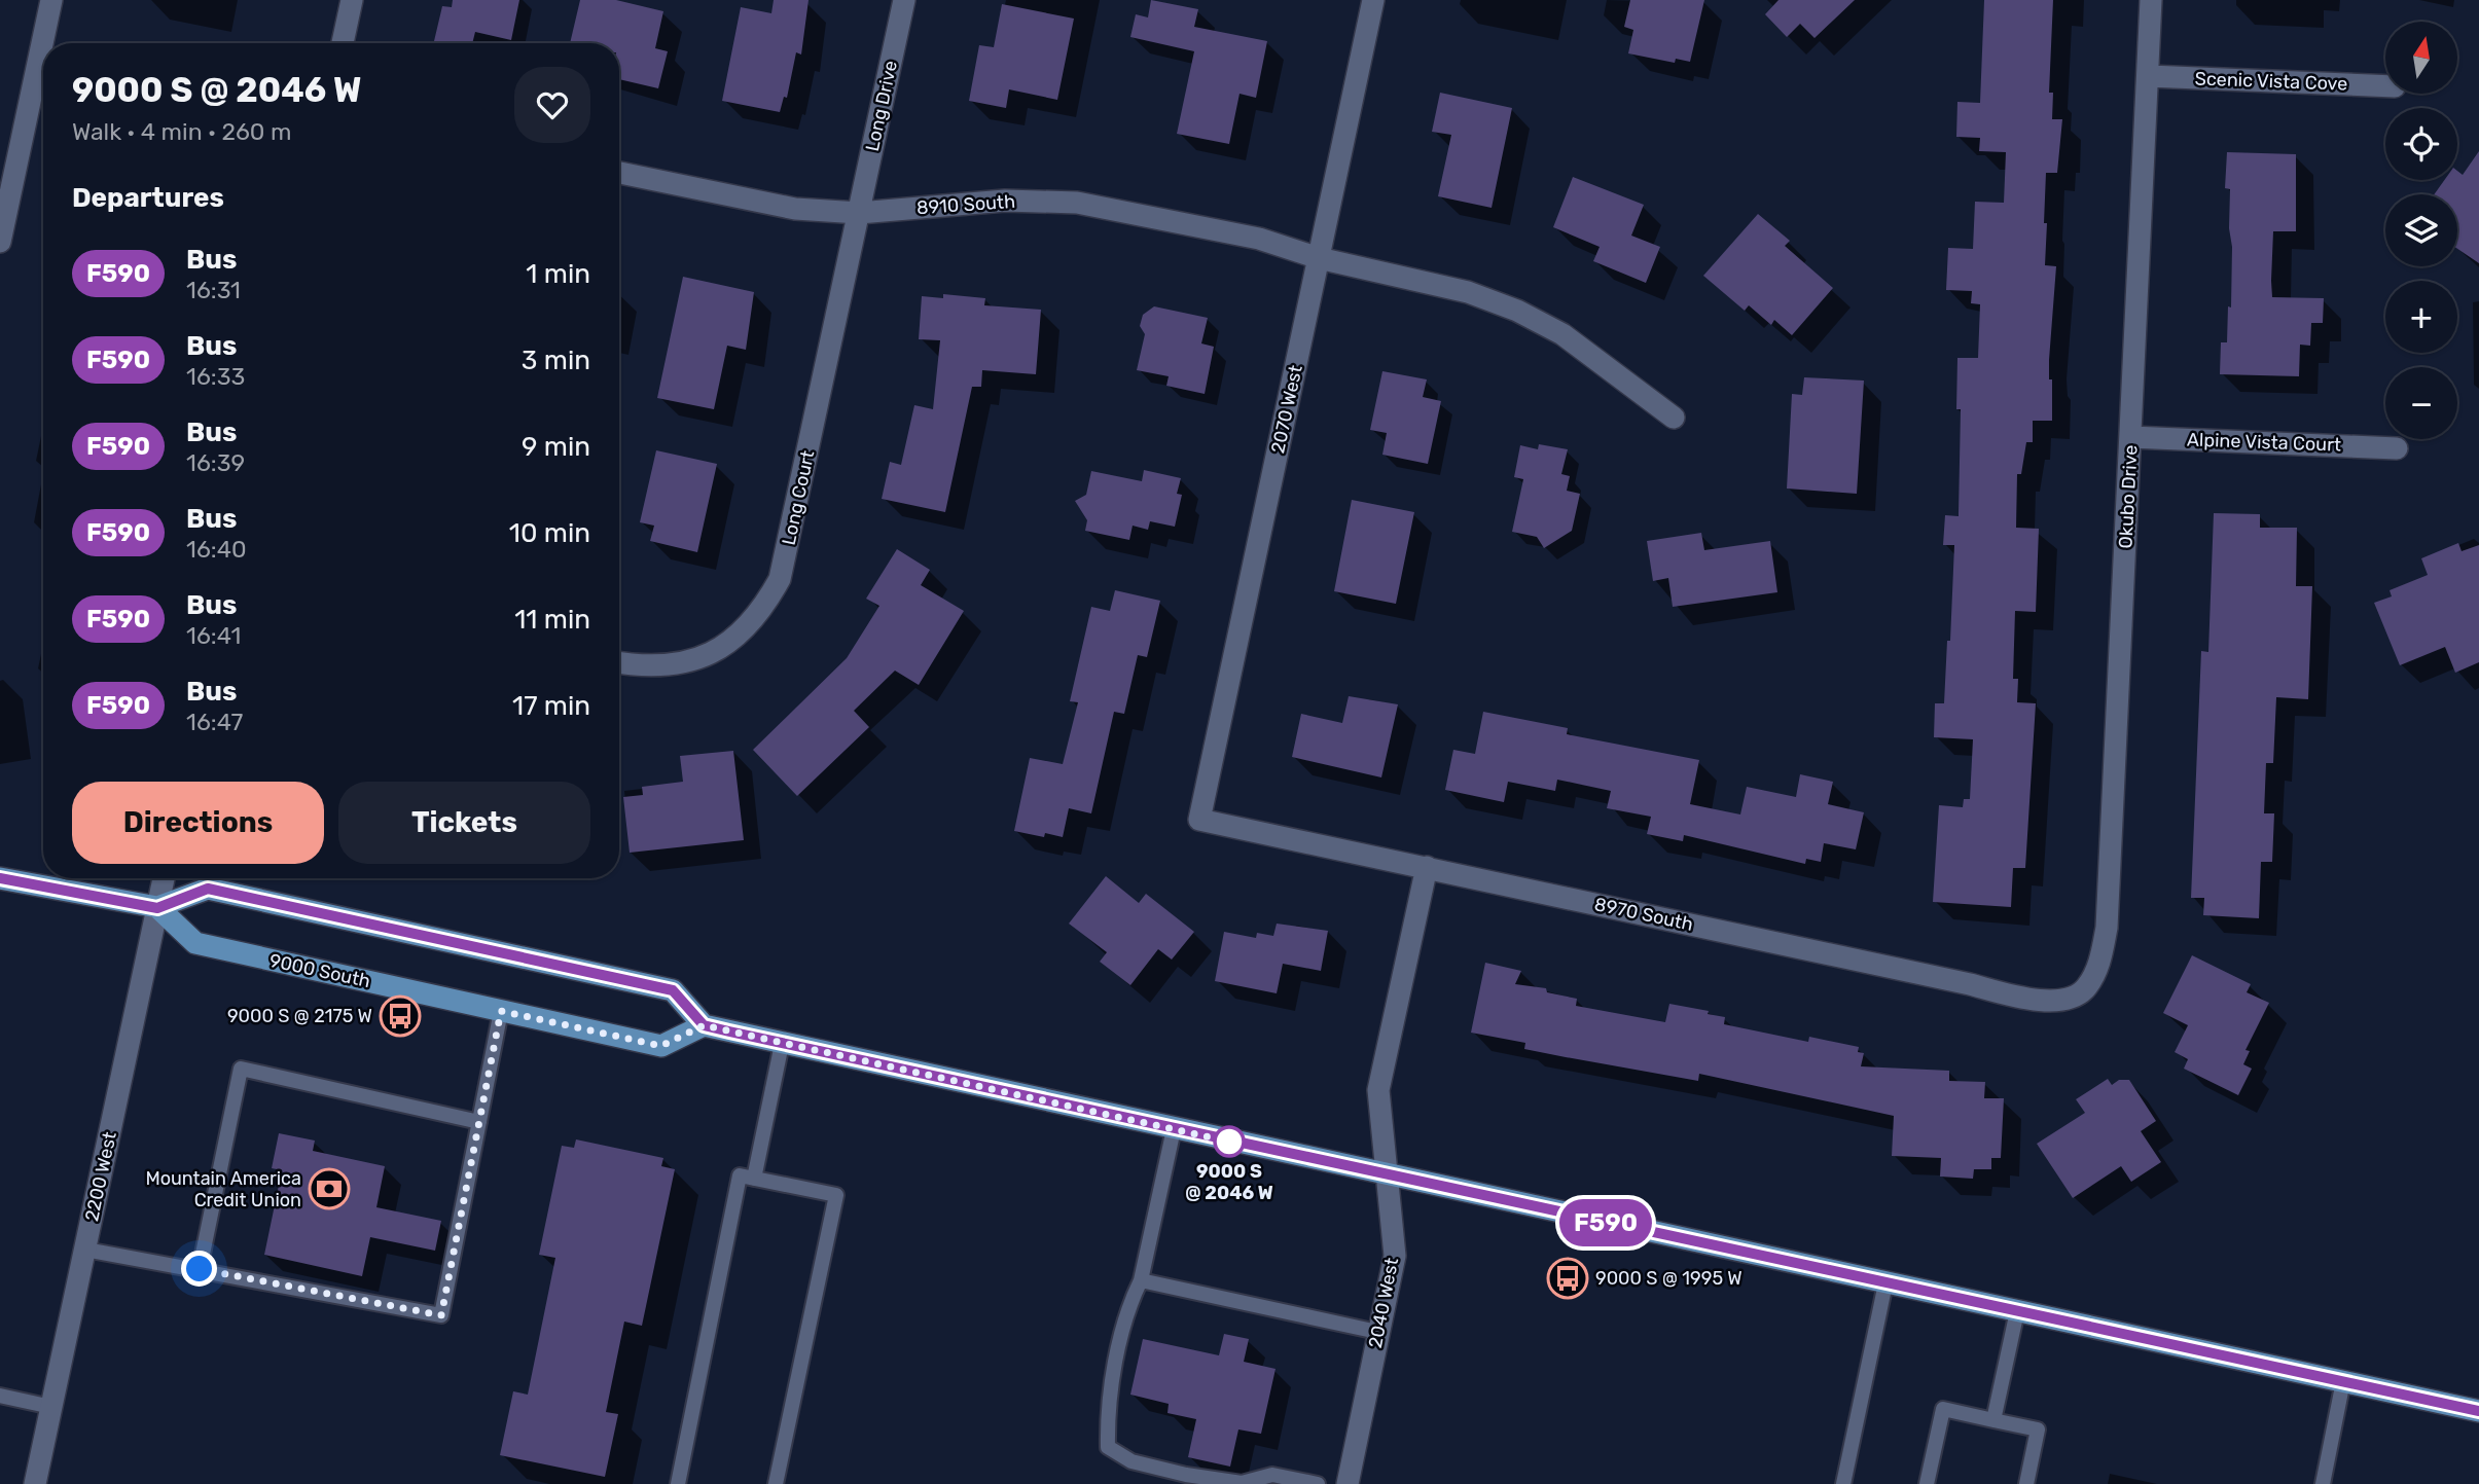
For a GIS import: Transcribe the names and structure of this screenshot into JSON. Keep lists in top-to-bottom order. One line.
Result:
{"streets":{"main road":["9000 South"],"street":["Scenic Vista Cove","Long Drive","8910 South","2070 West","Alpine Vista Court","Okubo Drive","Long Court","8970 South","2200 West","2040 West"]},"crossings":[["Scenic Vista Cove","Okubo Drive"],["Long Drive","8910 South"],["Long Drive","Long Court"],["8910 South","2070 West"],["8910 South","Long Court"],["2070 West","8970 South"],["Alpine Vista Court","Okubo Drive"],["Okubo Drive","8970 South"],["8970 South","2040 West"],["9000 South","2200 West"]],"places":{"bus stop":["9000 S @ 2175 W","9000 S @ 1995 W"],"other":["9000 S @ 2046 W"],"bank":["Mountain America Credit Union"]},"lines":["bus line F590"],"north":"top","page":{"on_map":"F590","map_buttons":["+","−"],"heading":[["9000 S @ 2046 W","Walk · 4 min · 260 m"],"Departures"],"list":[{"mark":"F590","name":"Bus","note":"16:31","value":"1 min"},{"mark":"F590","name":"Bus","note":"16:33","value":"3 min"},{"mark":"F590","name":"Bus","note":"16:39","value":"9 min"},{"mark":"F590","name":"Bus","note":"16:40","value":"10 min"},{"mark":"F590","name":"Bus","note":"16:41","value":"11 min"},{"mark":"F590","name":"Bus","note":"16:47","value":"17 min"}],"buttons":["Directions","Tickets"]}}
